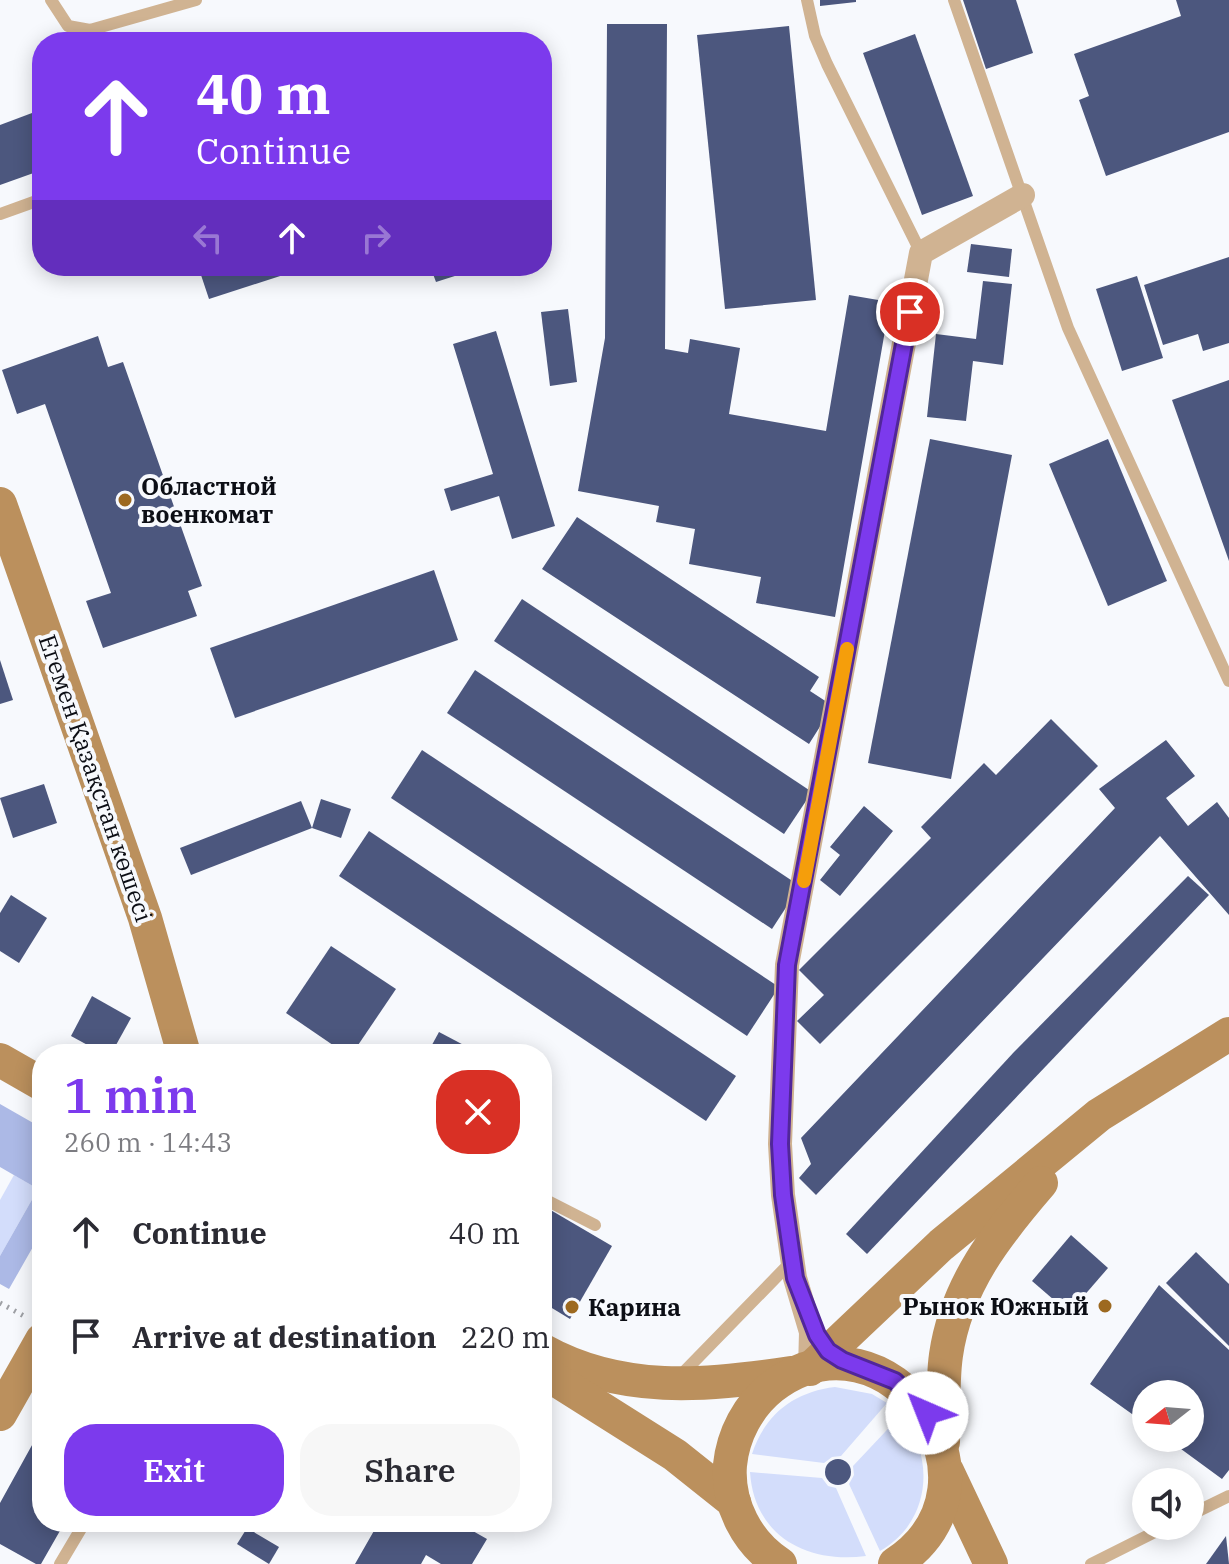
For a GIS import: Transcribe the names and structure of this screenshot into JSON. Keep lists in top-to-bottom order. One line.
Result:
{"streets":{"main road":["Егемен Қазақстан көшесі"]},"places":["Областной военкомат","Рынок Южный","Карина"],"north":"left","page":{"turn":["40 m","Continue"],"heading":["1 min","260 m · 14:43"],"list":[{"name":"Continue","value":"40 m"},{"name":"Arrive at destination","value":"220 m"}],"buttons":["Exit","Share"]}}
